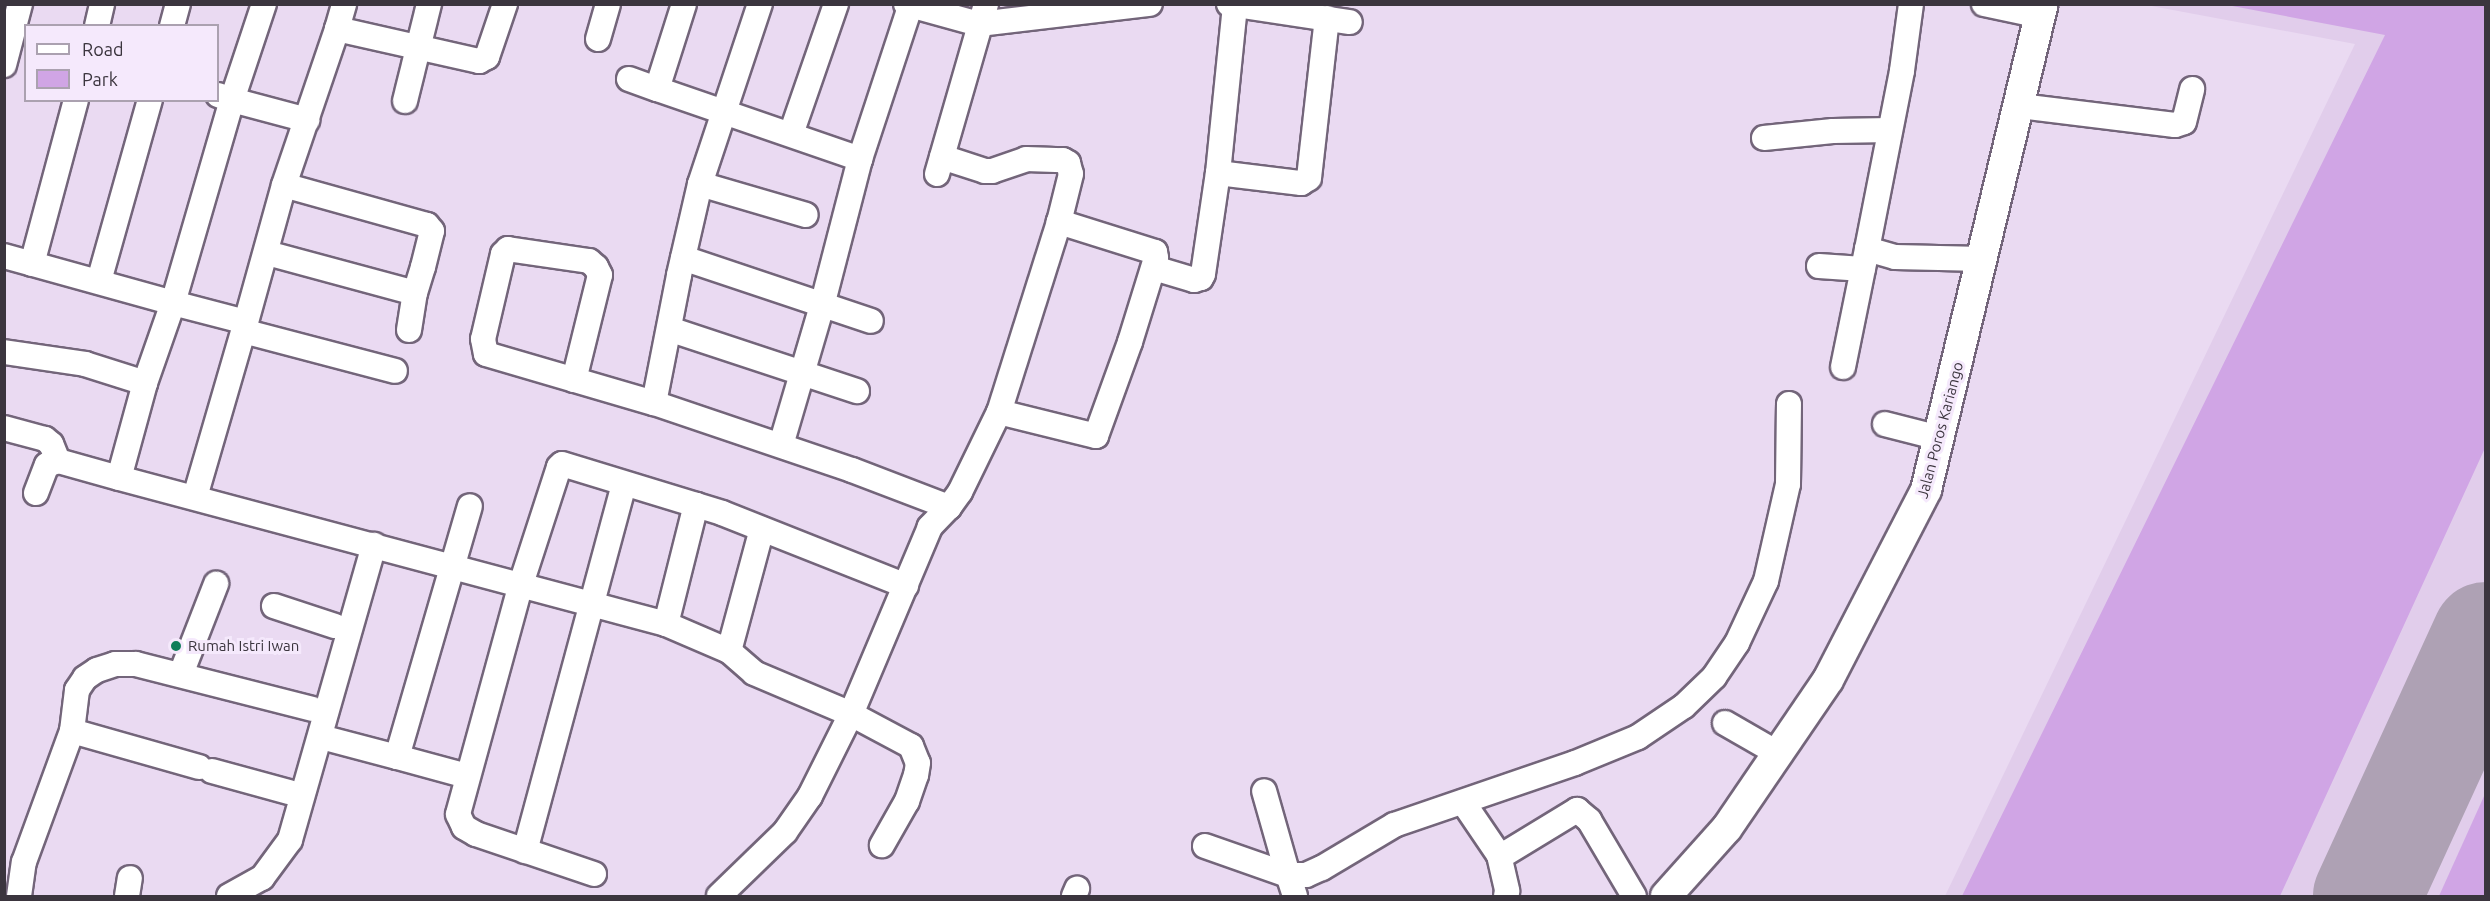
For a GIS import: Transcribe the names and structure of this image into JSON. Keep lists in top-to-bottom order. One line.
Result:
{"streets":{"main road":["Jalan Poros Kariango"]},"places":["Rumah Istri Iwan"],"legend":["Road","Park"]}
